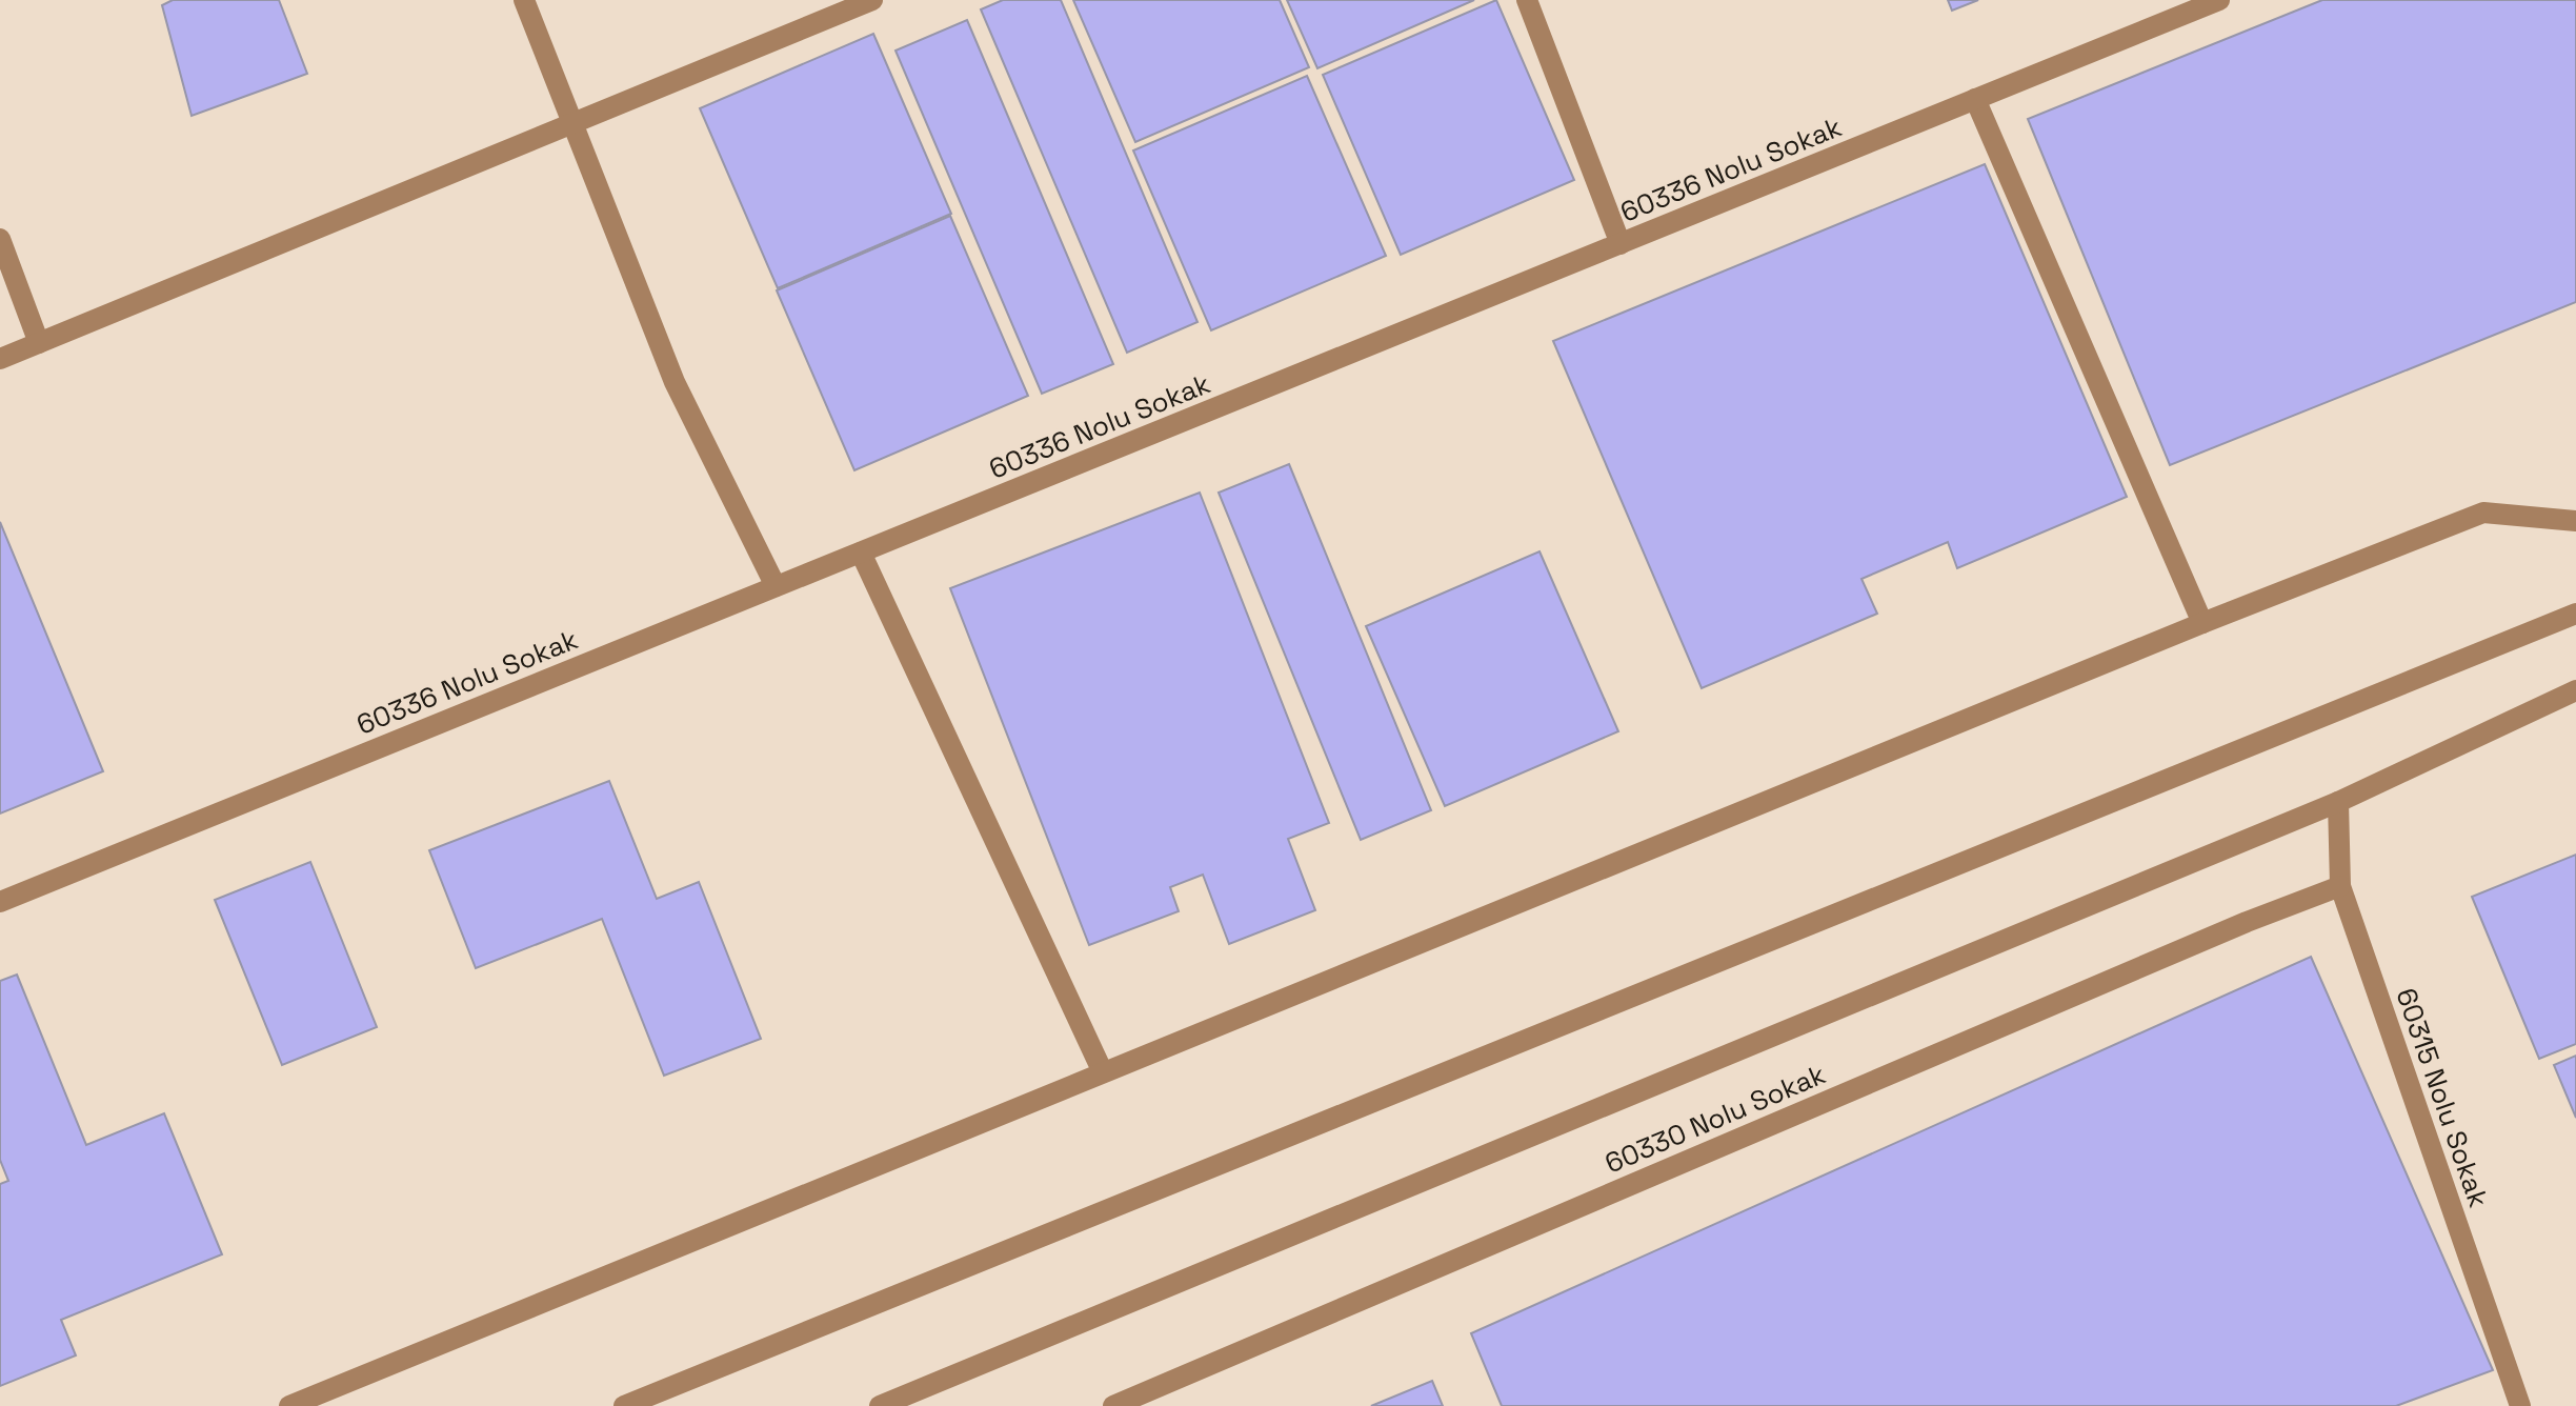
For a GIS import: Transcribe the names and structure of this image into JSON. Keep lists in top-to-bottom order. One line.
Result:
{"streets":{"street":["60336 Nolu Sokak","60315 Nolu Sokak","60330 Nolu Sokak"]},"crossings":[["60315 Nolu Sokak","60330 Nolu Sokak"]]}
